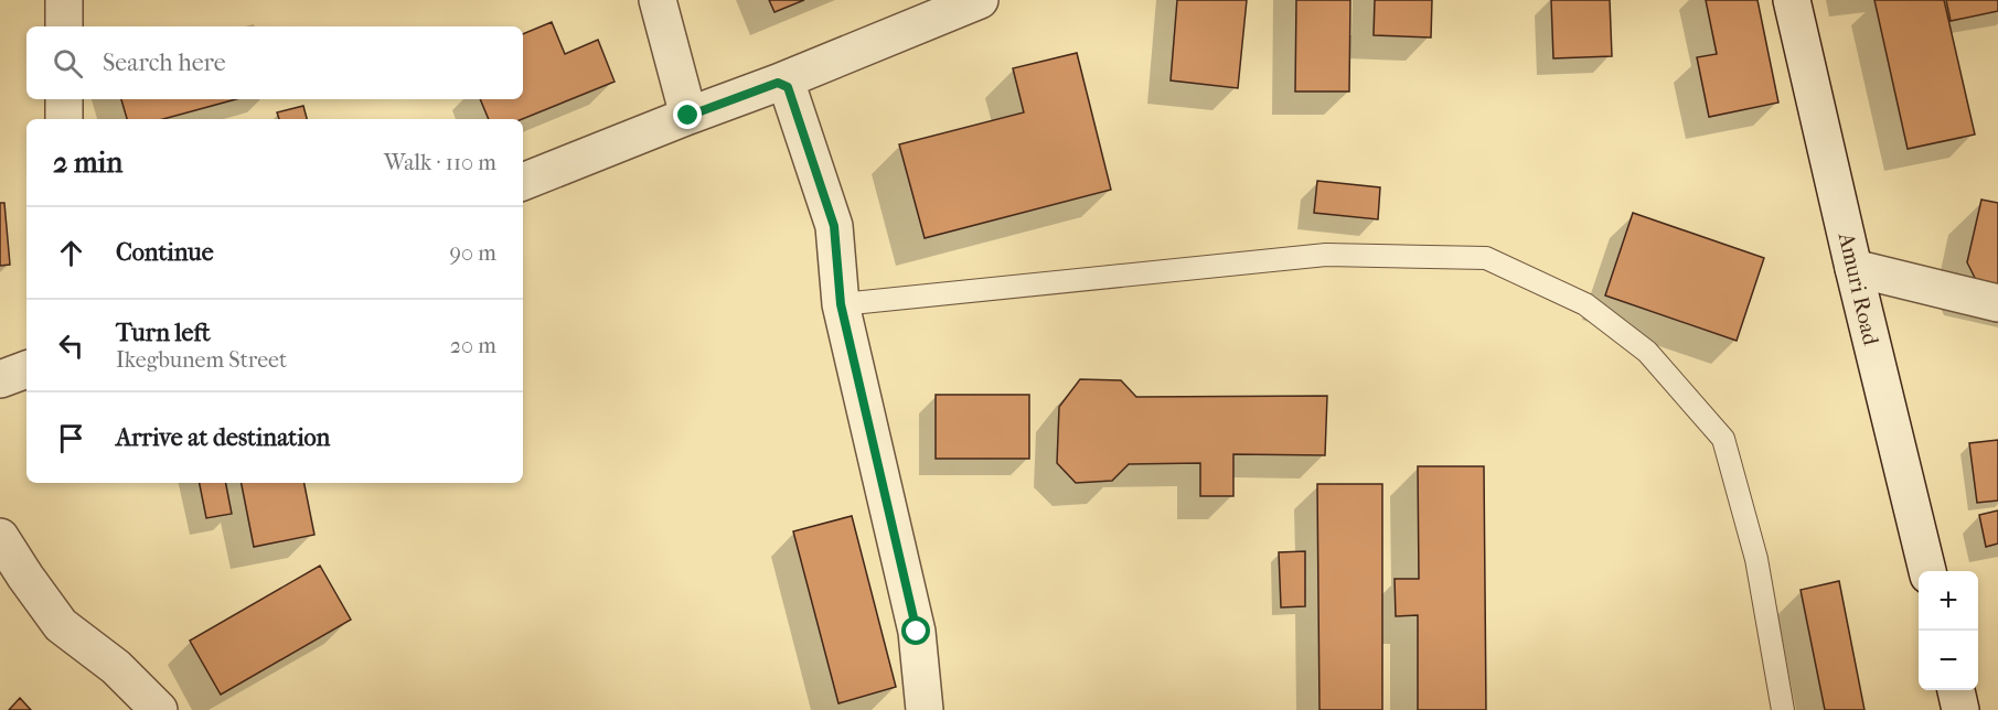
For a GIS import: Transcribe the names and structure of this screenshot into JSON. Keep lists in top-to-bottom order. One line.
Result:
{"streets":{"street":["Amuri Road"]},"page":{"search":"Search here","heading":["2 min","Walk · 110 m"],"list":[["Continue","90 m"],["Turn left","Ikegbunem Street","20 m"],"Arrive at destination"],"map_buttons":["+","−"]}}
